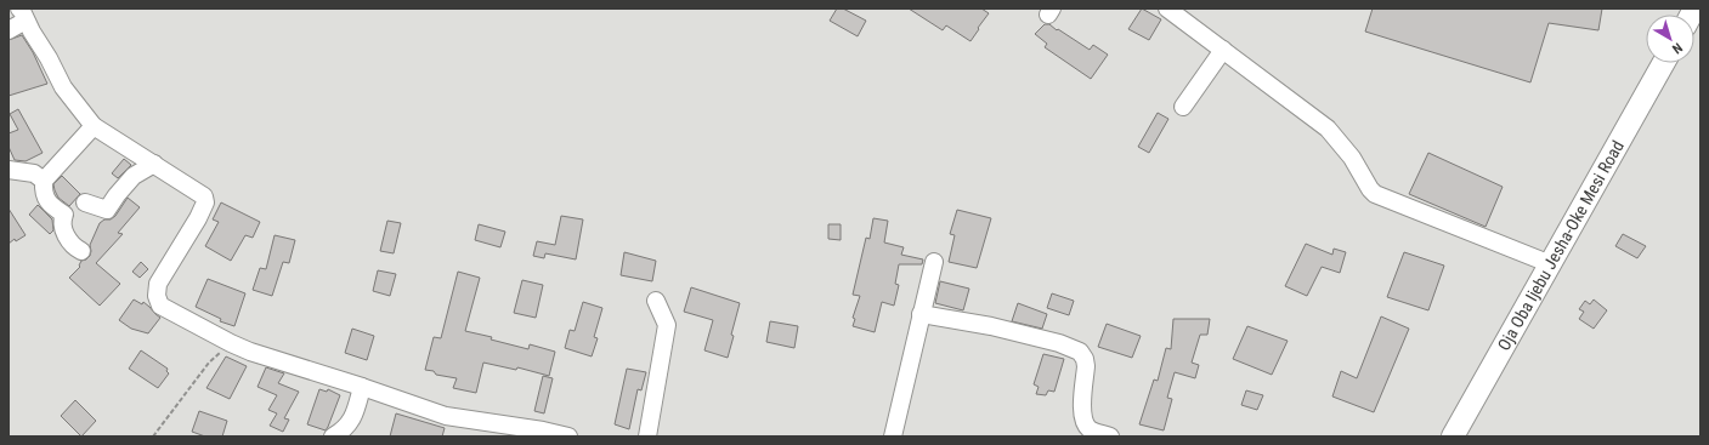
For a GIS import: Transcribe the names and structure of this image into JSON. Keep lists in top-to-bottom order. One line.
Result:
{"streets":{"main road":["Oja Oba Ijebu Jesha-Oke Mesi Road"]},"north":"bottom right"}
